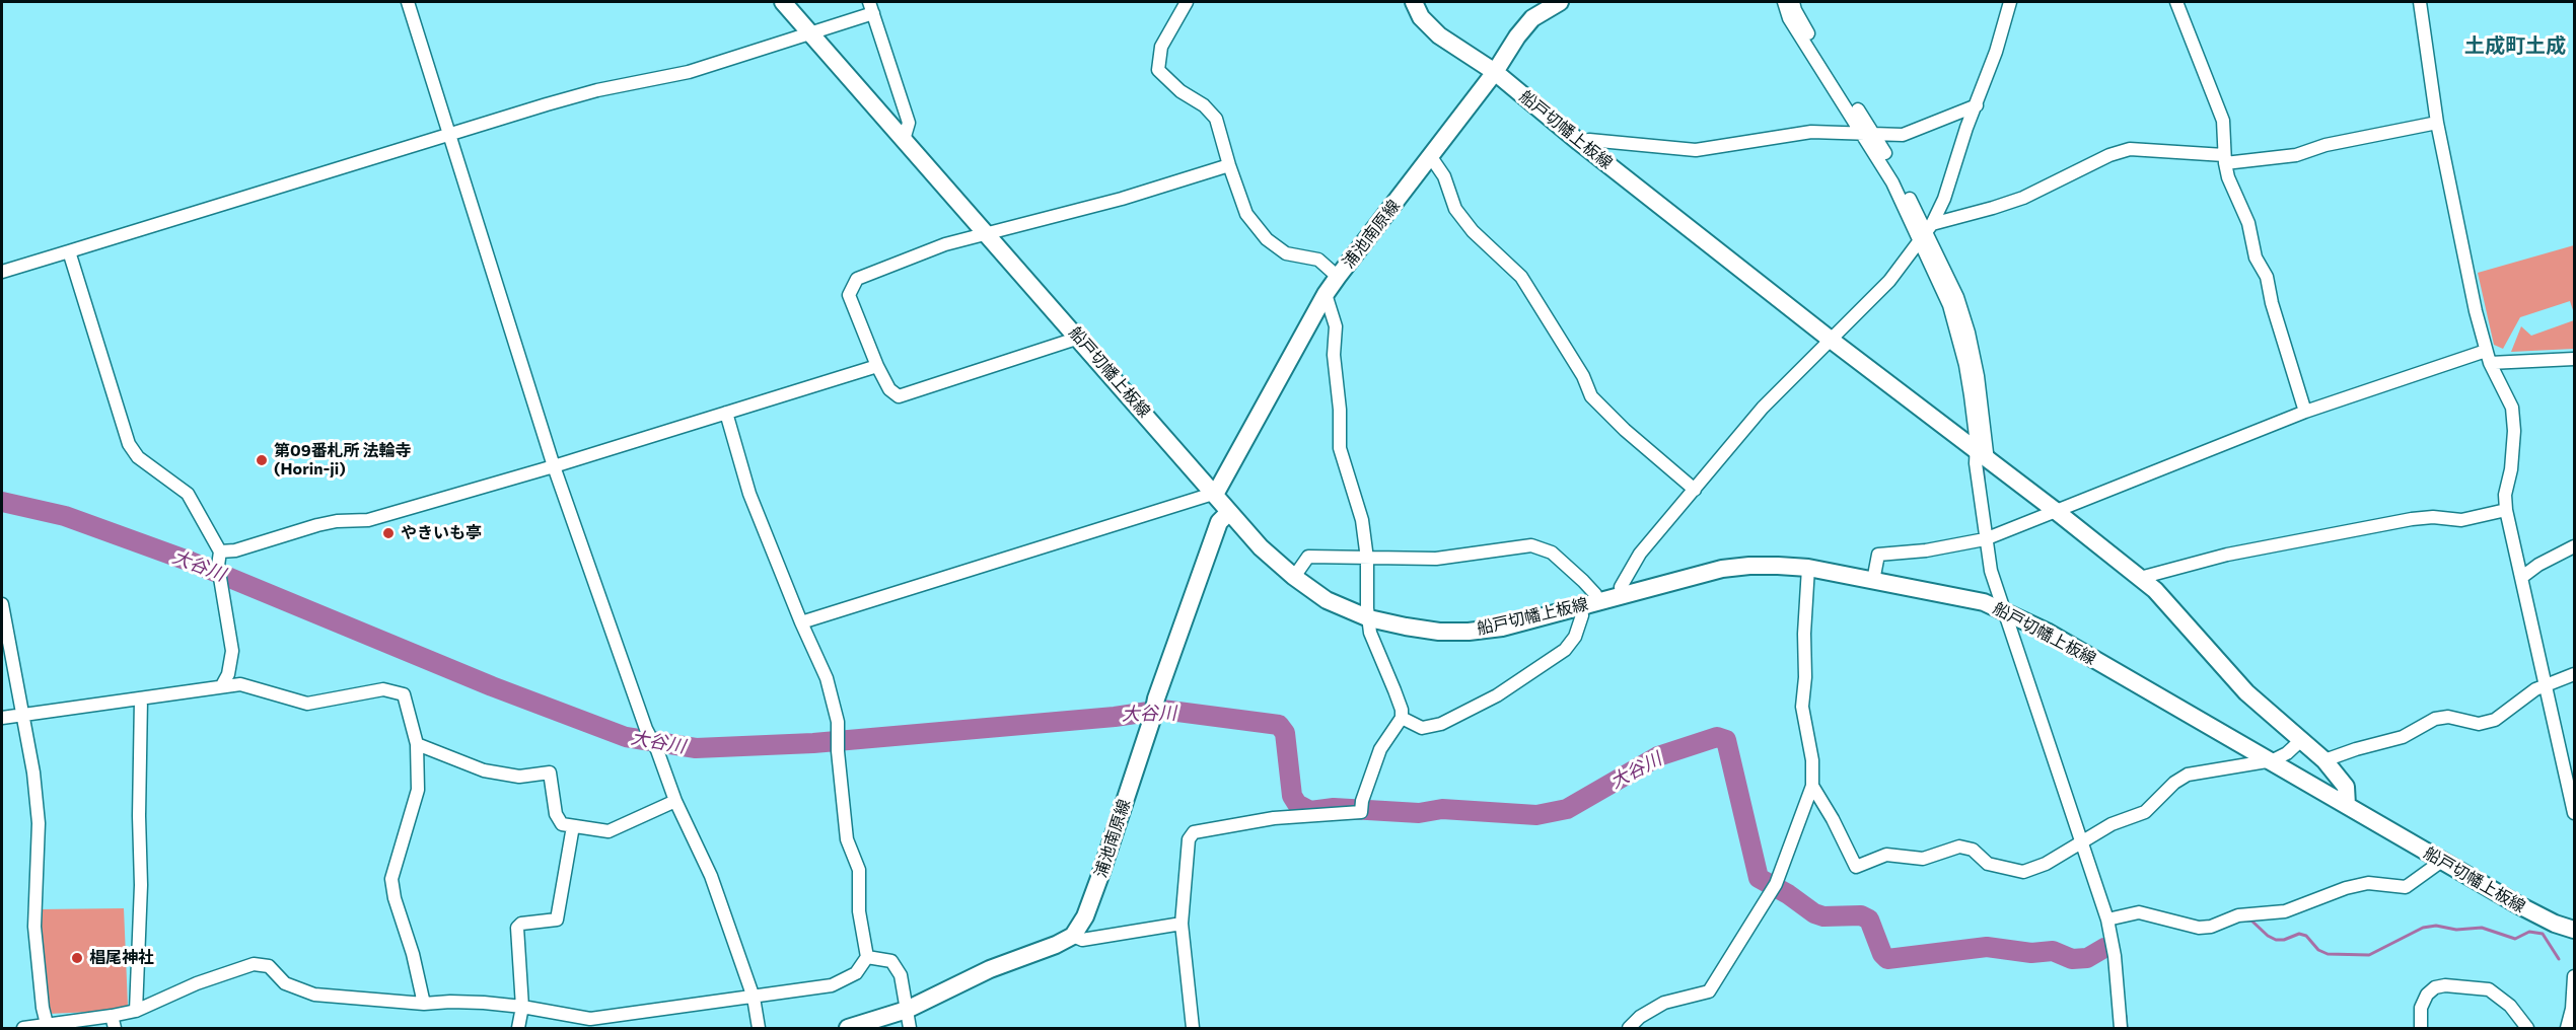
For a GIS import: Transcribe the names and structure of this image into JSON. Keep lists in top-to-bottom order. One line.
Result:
{"streets":{"main road":["船戸切幡上板線","浦池南原線"]},"crossings":[["船戸切幡上板線","浦池南原線"]],"districts":["土成町土成"],"water":["大谷川"],"places":["第09番札所 法輪寺 (Horin-ji)","やきいも亭","椙尾神社"]}
